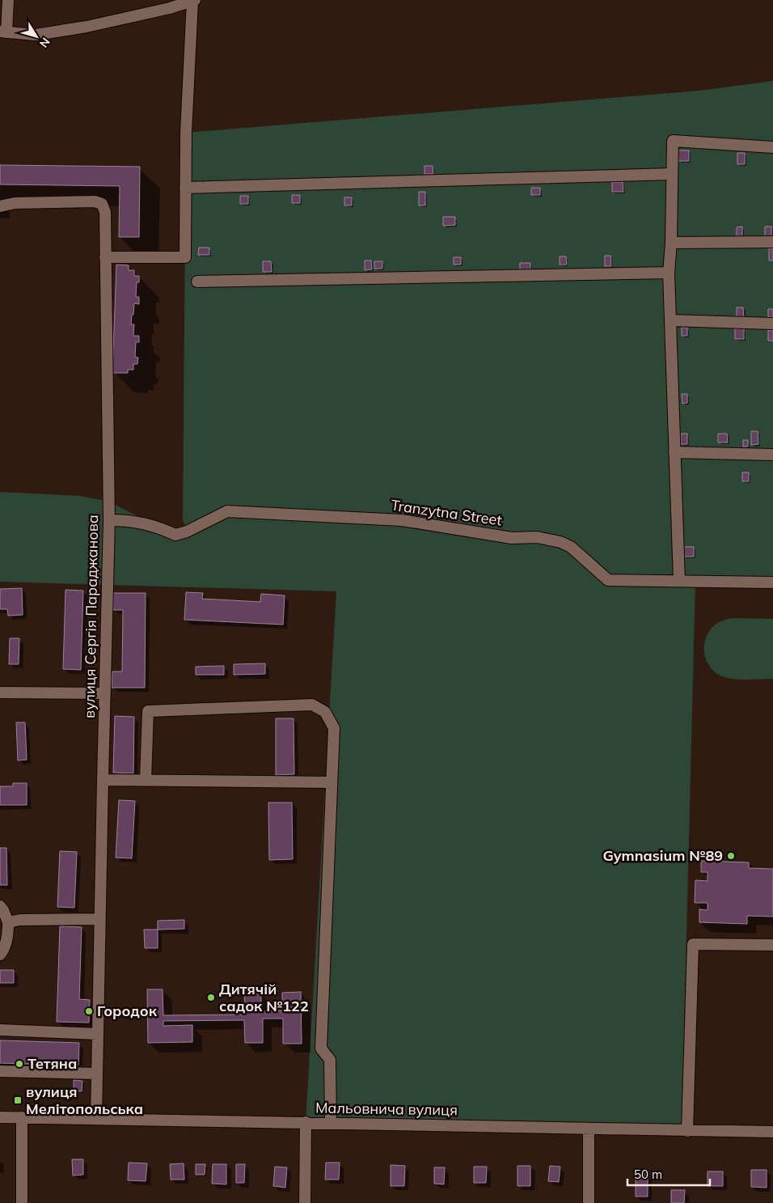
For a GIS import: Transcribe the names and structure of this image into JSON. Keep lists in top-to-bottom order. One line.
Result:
{"streets":{"street":["Tranzytna Street","вулиця Сергія Параджанова","Мальовнича вулиця"]},"crossings":[["Tranzytna Street","вулиця Сергія Параджанова"],["вулиця Сергія Параджанова","Мальовнича вулиця"]],"places":{"other":["Gymnasium №89","Дитячій садок №122","Городок","Тетяна"],"transit":["вулиця Мелітопольська"]},"scale_bar":"50 m","north":"bottom right"}
